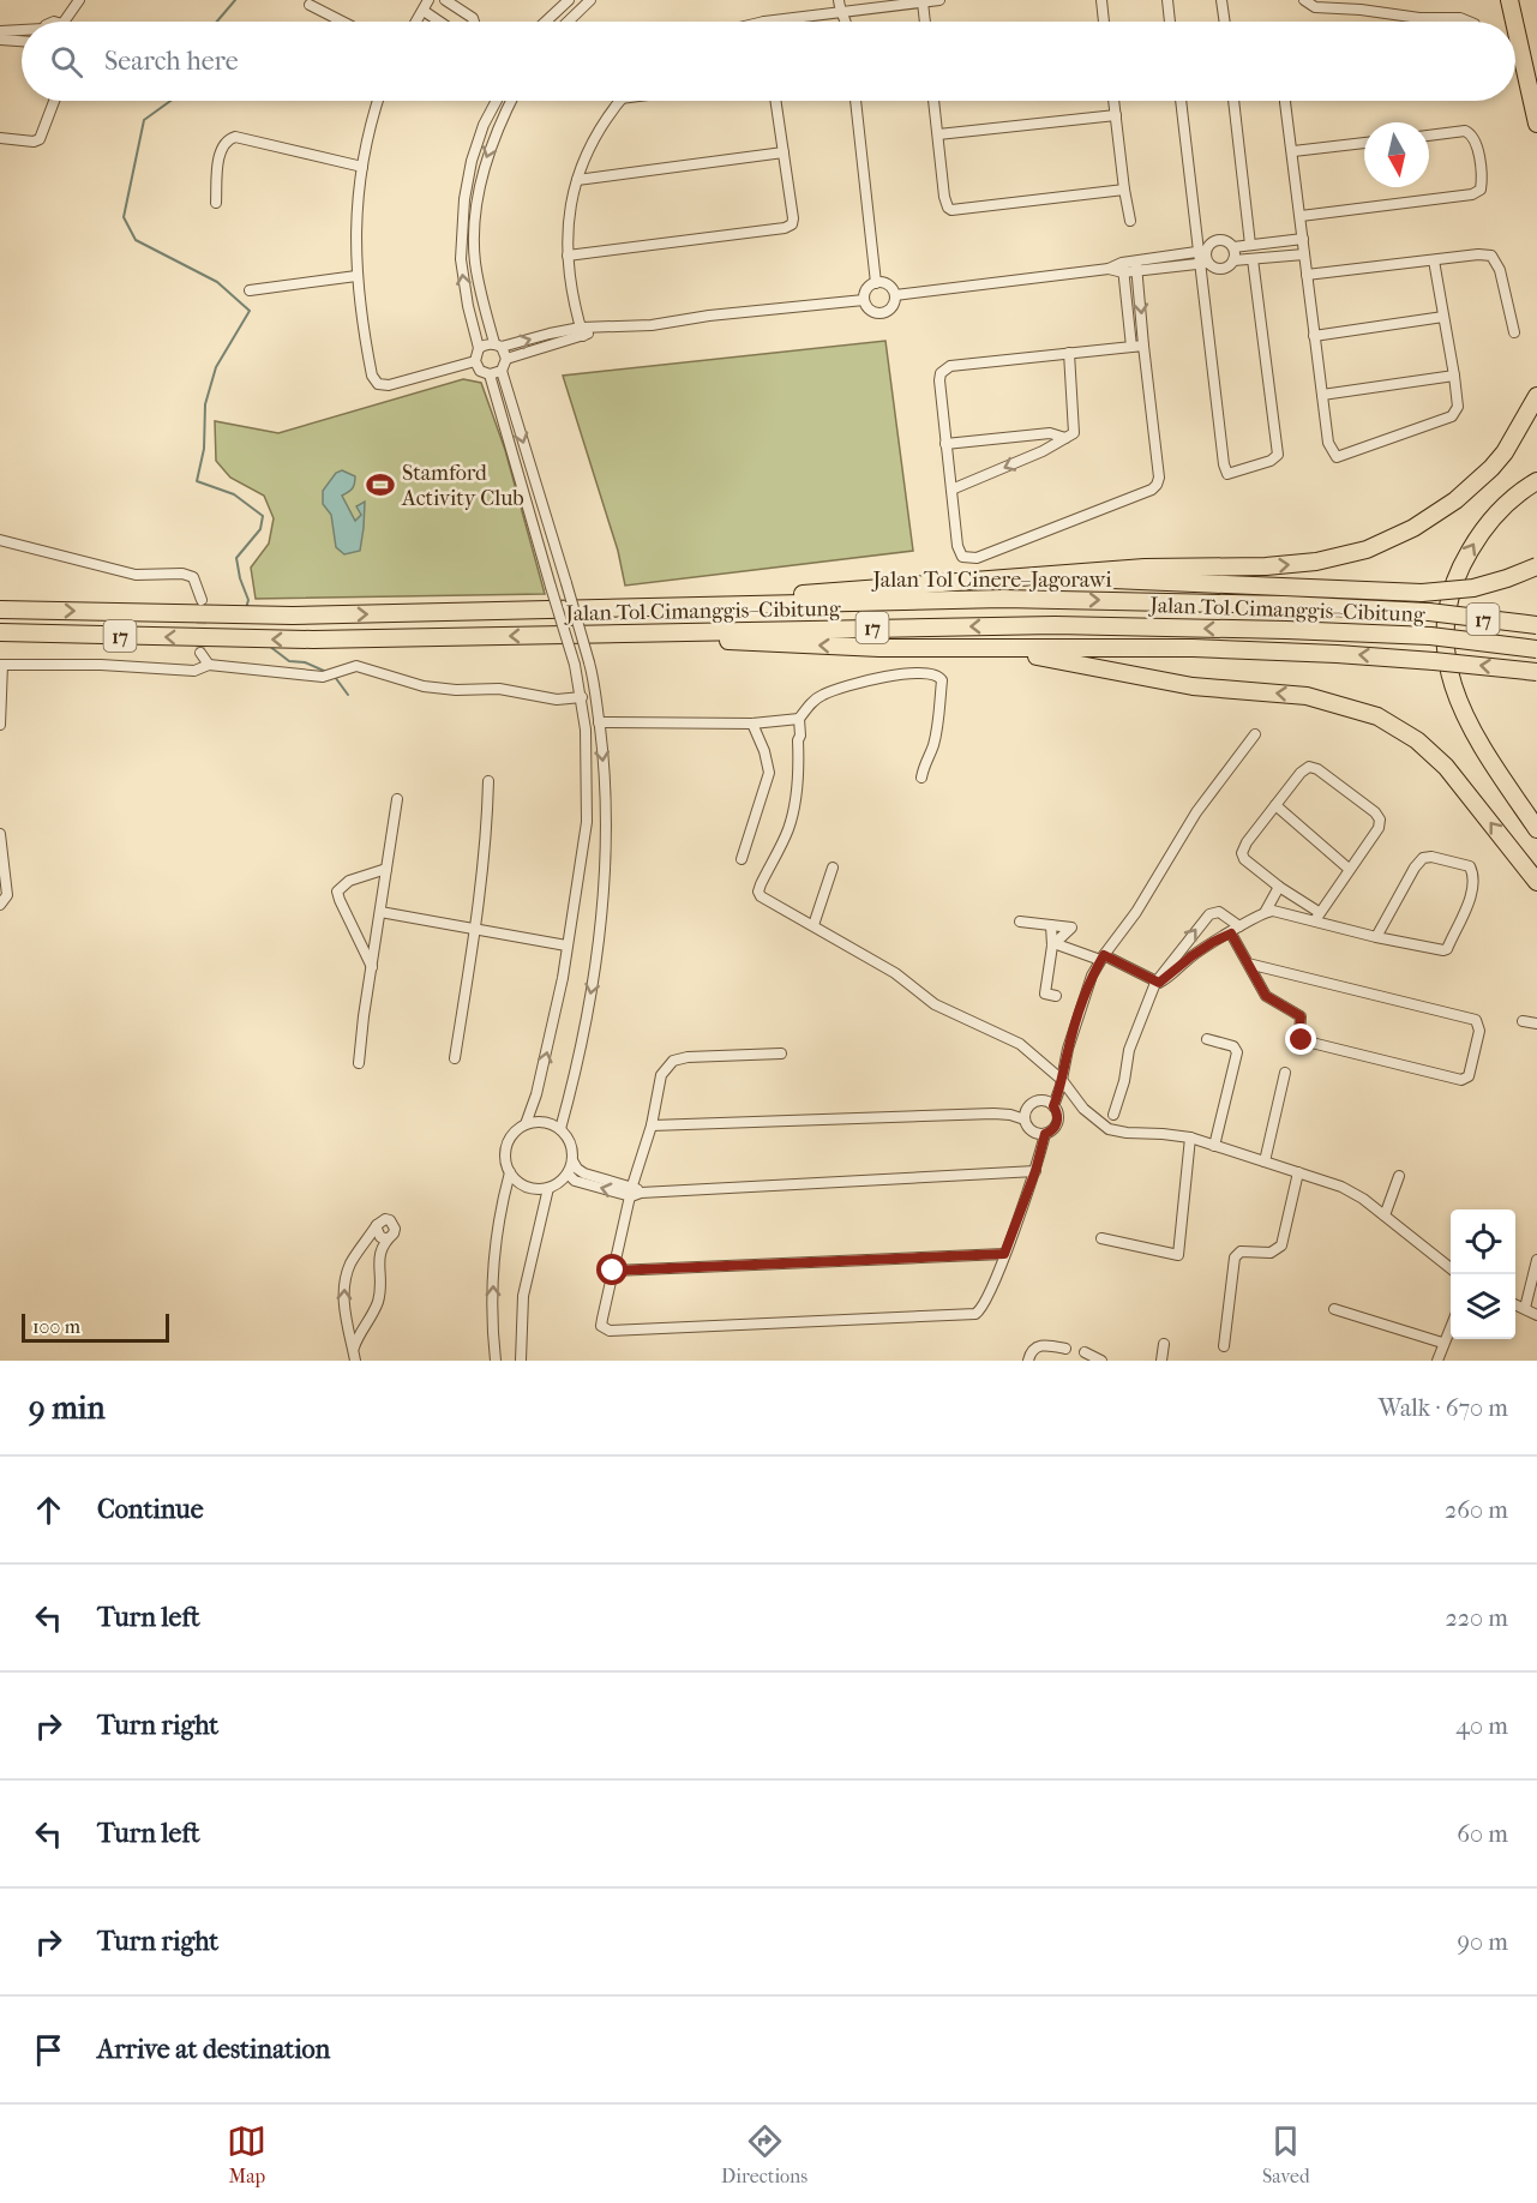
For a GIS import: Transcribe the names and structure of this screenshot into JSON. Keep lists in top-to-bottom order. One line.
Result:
{"streets":{"highway":["Jalan Tol Cinere–Jagorawi","Jalan Tol Cimanggis–Cibitung","17"]},"crossings":[["Jalan Tol Cinere–Jagorawi","Jalan Tol Cimanggis–Cibitung"]],"places":{"sports":["Stamford Activity Club"]},"scale_bar":"100 m","north":"bottom","page":{"search":"Search here","scale":"100 m","heading":["9 min","Walk · 670 m"],"list":[["Continue","260 m"],["Turn left","220 m"],["Turn right","40 m"],["Turn left","60 m"],["Turn right","90 m"],"Arrive at destination"],"nav":["Map","Directions","Saved"]}}
